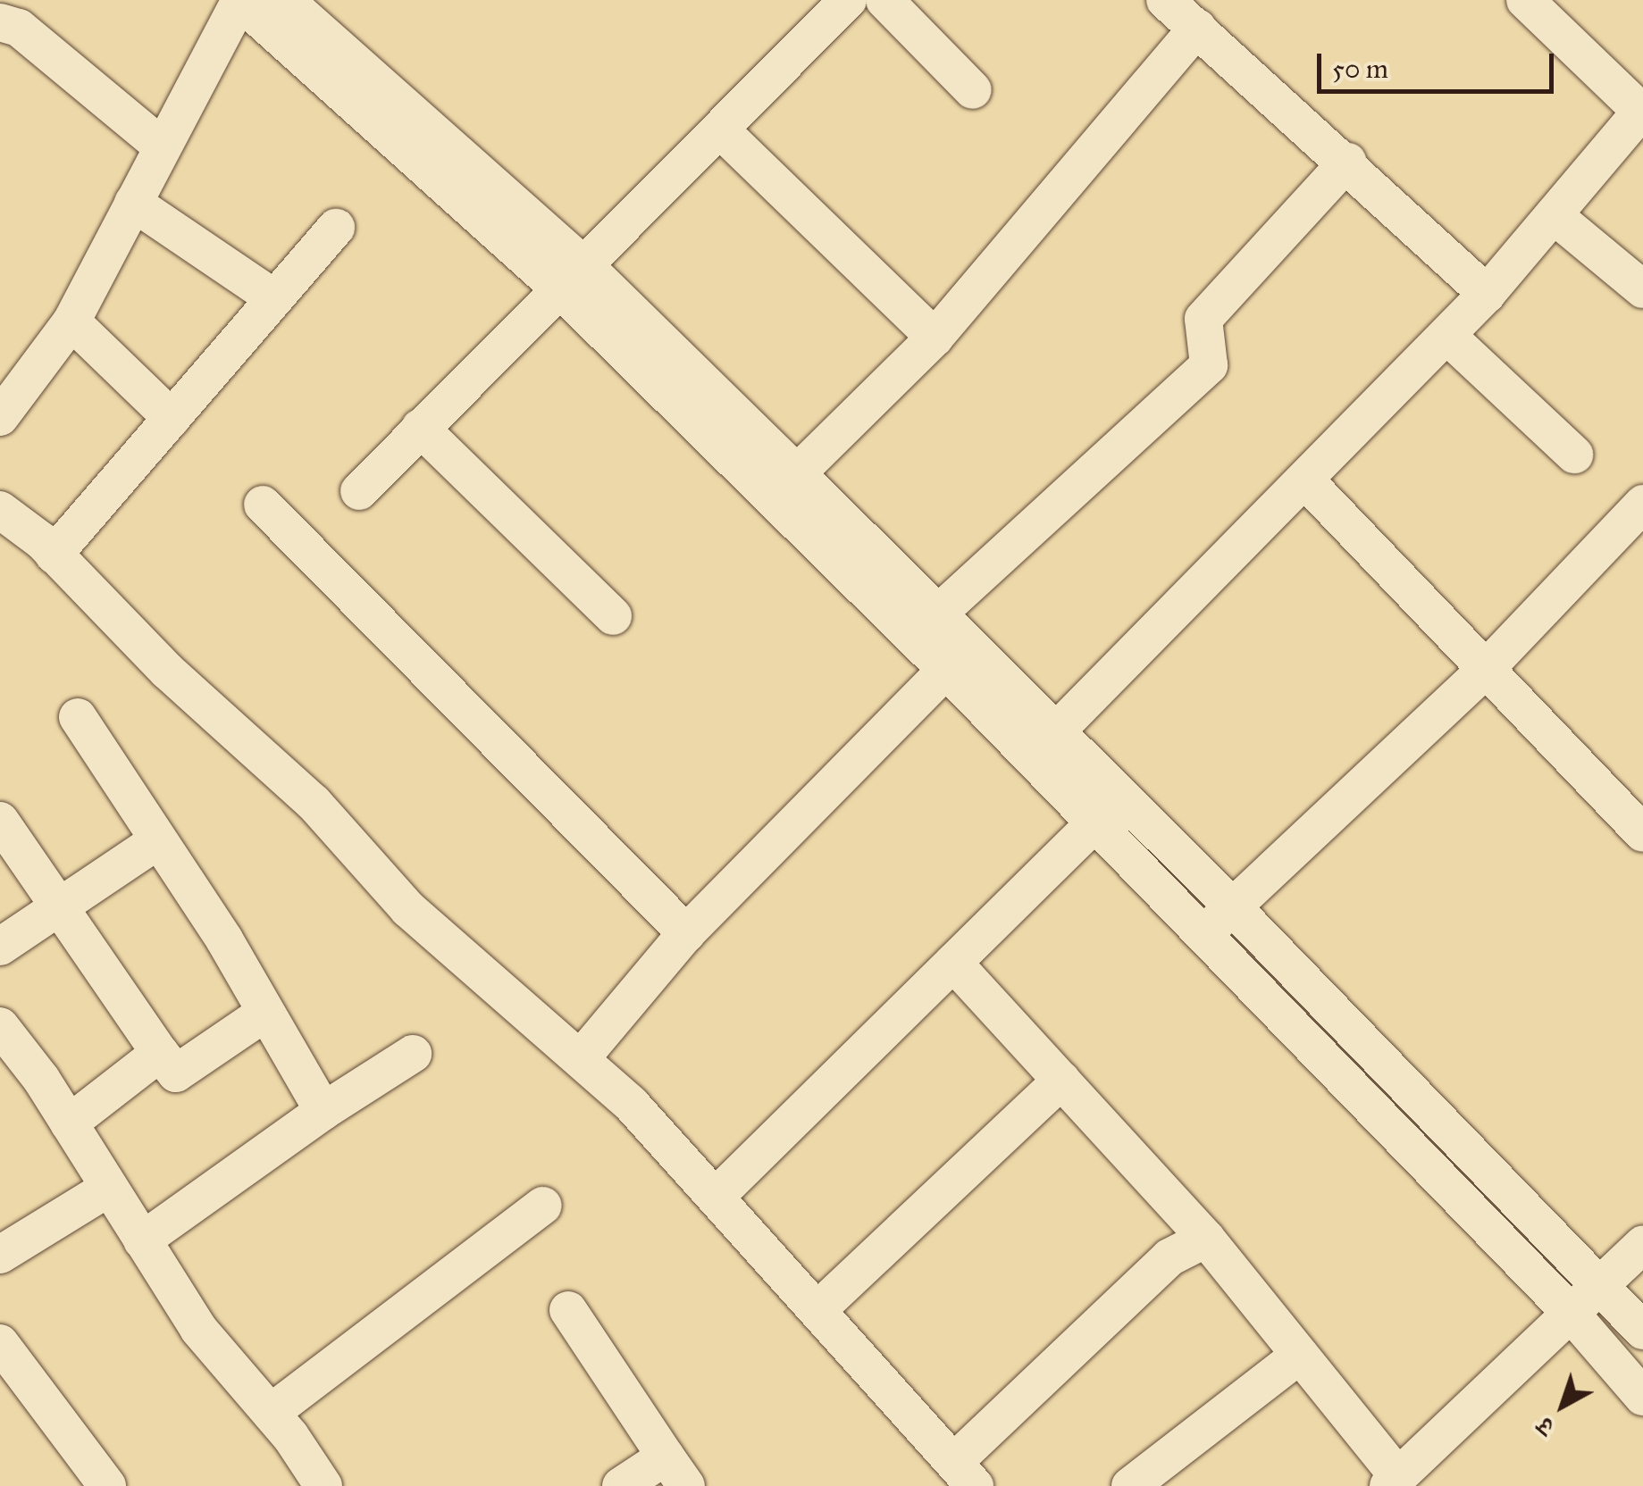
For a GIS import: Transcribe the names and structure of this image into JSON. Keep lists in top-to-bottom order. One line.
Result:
{"scale_bar":"50 m","north":"bottom left"}
